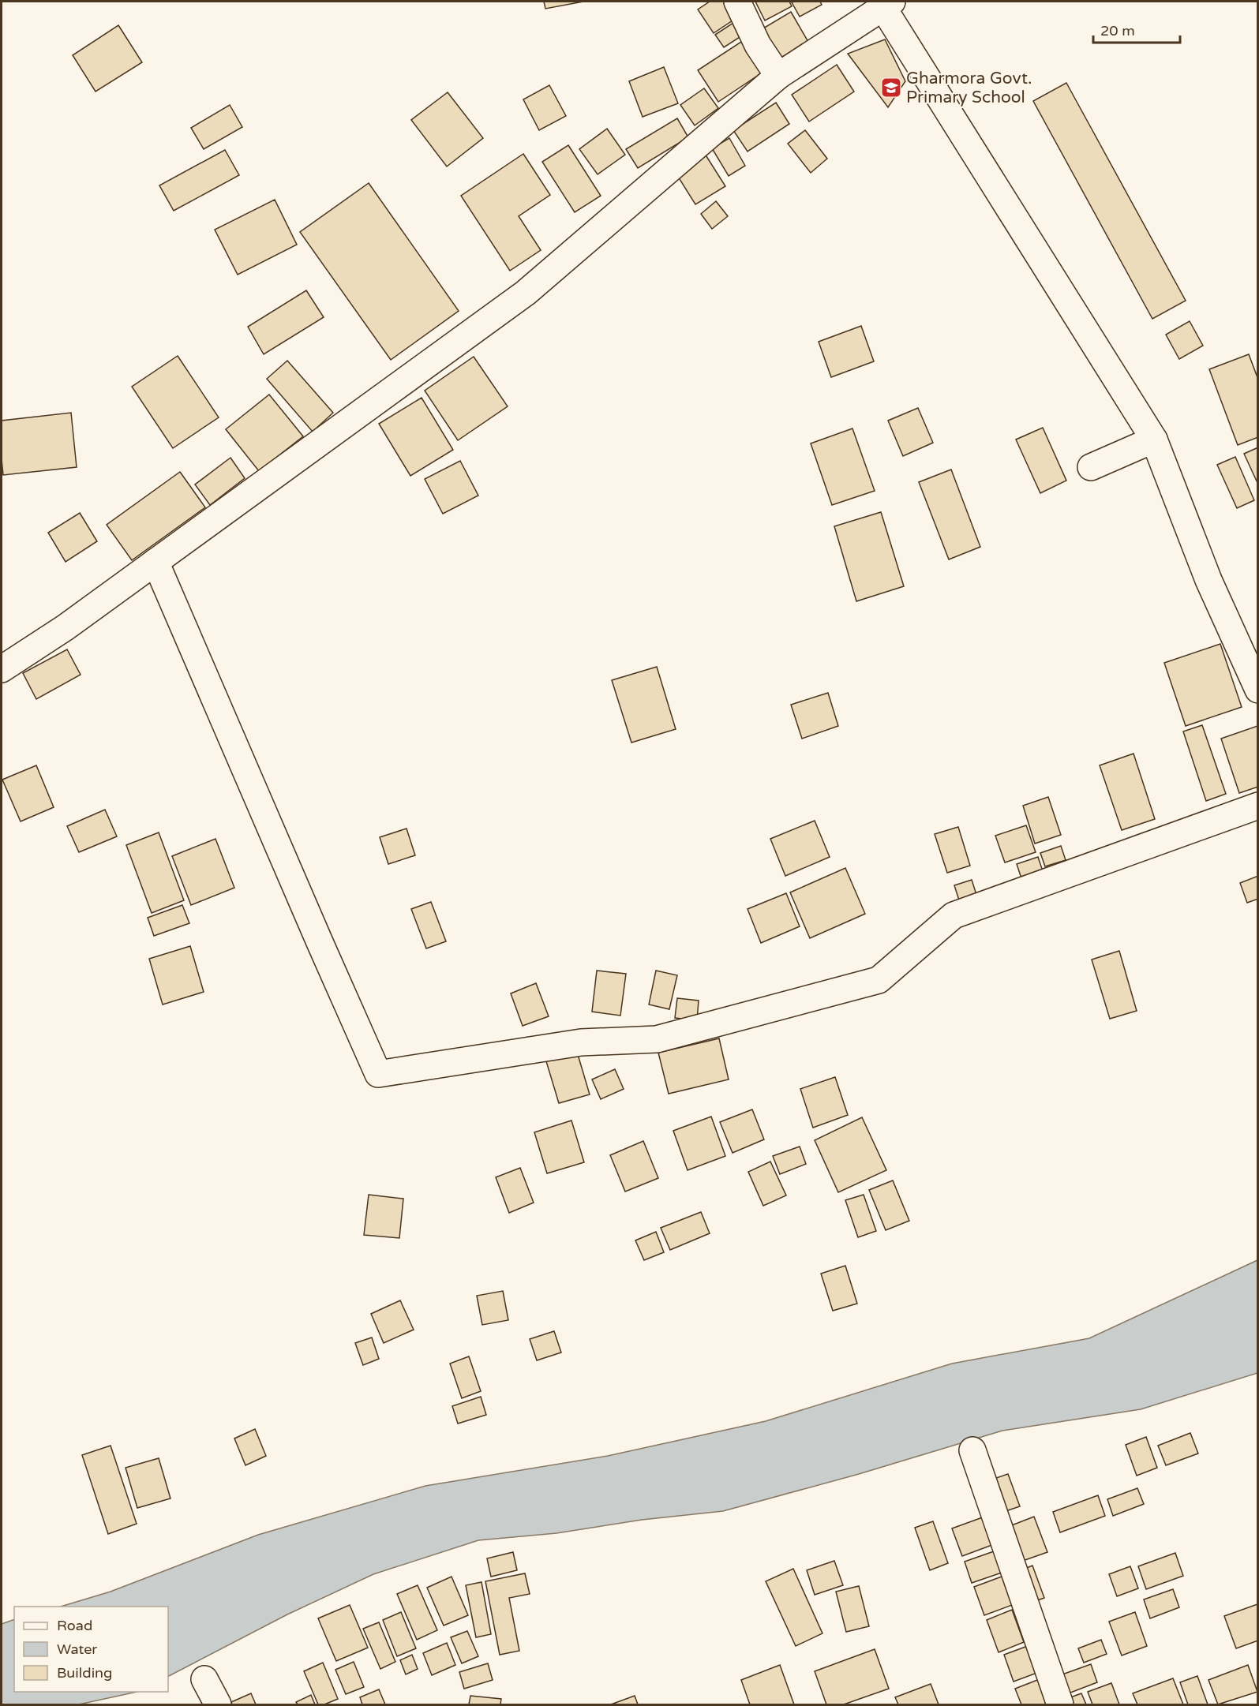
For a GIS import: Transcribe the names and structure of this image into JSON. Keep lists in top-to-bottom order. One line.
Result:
{"places":{"school or university":["Gharmora Govt. Primary School"]},"legend":["Road","Water","Building"],"scale_bar":"20 m"}
